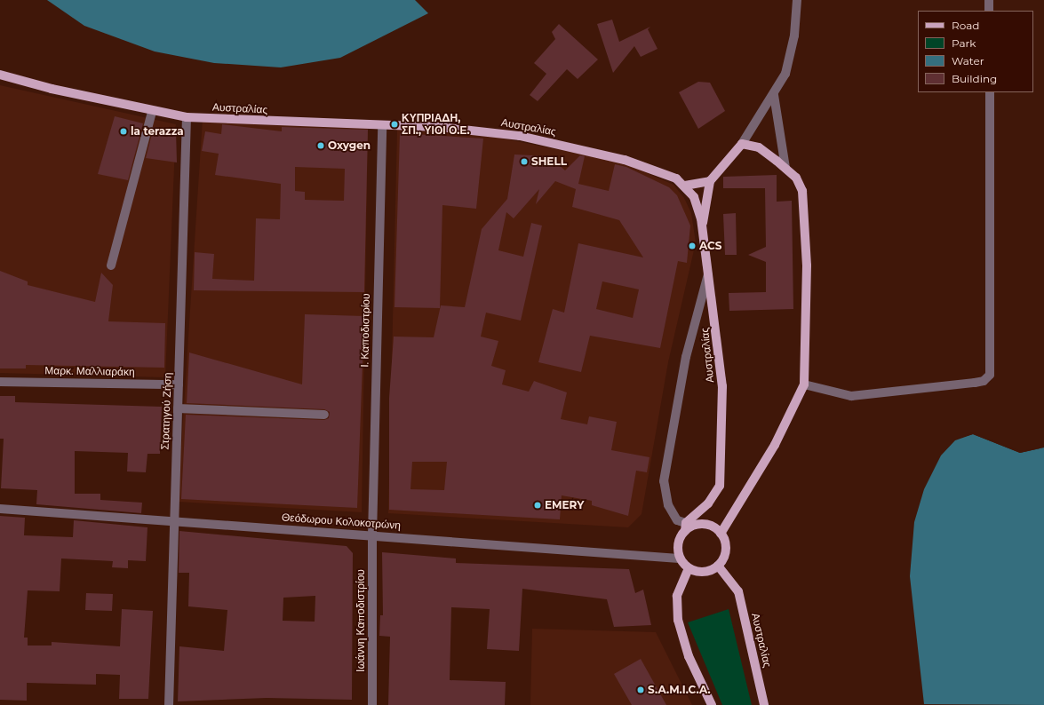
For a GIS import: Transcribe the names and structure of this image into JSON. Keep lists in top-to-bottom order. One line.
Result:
{"streets":{"main road":["Αυστραλίας"],"street":["Ι. Καποδιστρίου","Μαρκ. Μαλλιαράκη","Στρατηγού Ζήση","Θεόδωρου Κολοκοτρώνη","Ιωάννη Καποδιστρίου"]},"crossings":[["Αυστραλίας","Ι. Καποδιστρίου"],["Αυστραλίας","Στρατηγού Ζήση"],["Αυστραλίας","Θεόδωρου Κολοκοτρώνη"],["Ι. Καποδιστρίου","Θεόδωρου Κολοκοτρώνη"],["Ι. Καποδιστρίου","Ιωάννη Καποδιστρίου"],["Μαρκ. Μαλλιαράκη","Στρατηγού Ζήση"],["Στρατηγού Ζήση","Θεόδωρου Κολοκοτρώνη"],["Θεόδωρου Κολοκοτρώνη","Ιωάννη Καποδιστρίου"]],"places":["ΚΥΠΡΙΑΔΗ, ΣΠ., ΥΙΟΙ Ο.Ε.","la terazza","Oxygen","SHELL","ACS","EMERY","S.A.M.I.C.A."],"legend":["Road","Park","Water","Building"]}
